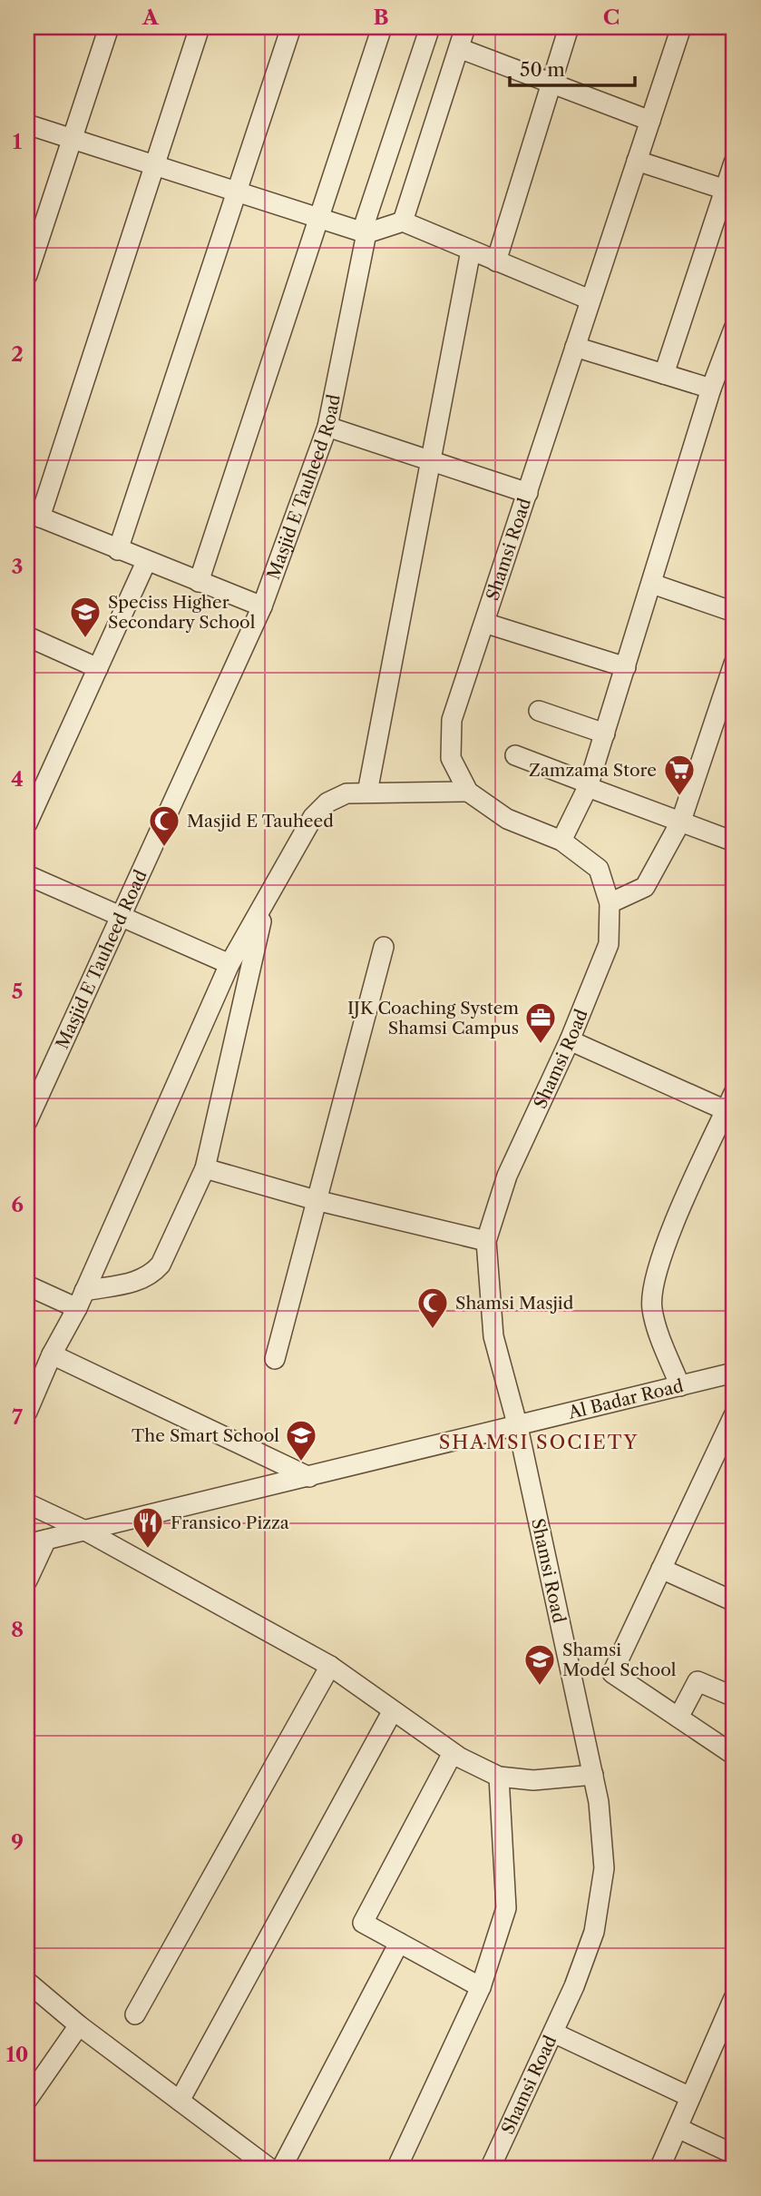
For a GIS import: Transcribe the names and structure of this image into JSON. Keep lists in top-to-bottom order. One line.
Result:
{"streets":{"street":["Masjid E Tauheed Road","Shamsi Road","Al Badar Road"]},"crossings":[["Shamsi Road","Al Badar Road"]],"districts":["SHAMSI SOCIETY"],"places":{"school or university":["Speciss Higher Secondary School","The Smart School","Shamsi Model School"],"supermarket":["Zamzama Store"],"mosque":["Masjid E Tauheed","Shamsi Masjid"],"office":["IJK Coaching System Shamsi Campus"],"restaurant":["Fransico Pizza"]},"scale_bar":"50 m","grid":{"columns":["A","B","C"],"rows":["1","2","3","4","5","6","7","8","9","10"]}}
